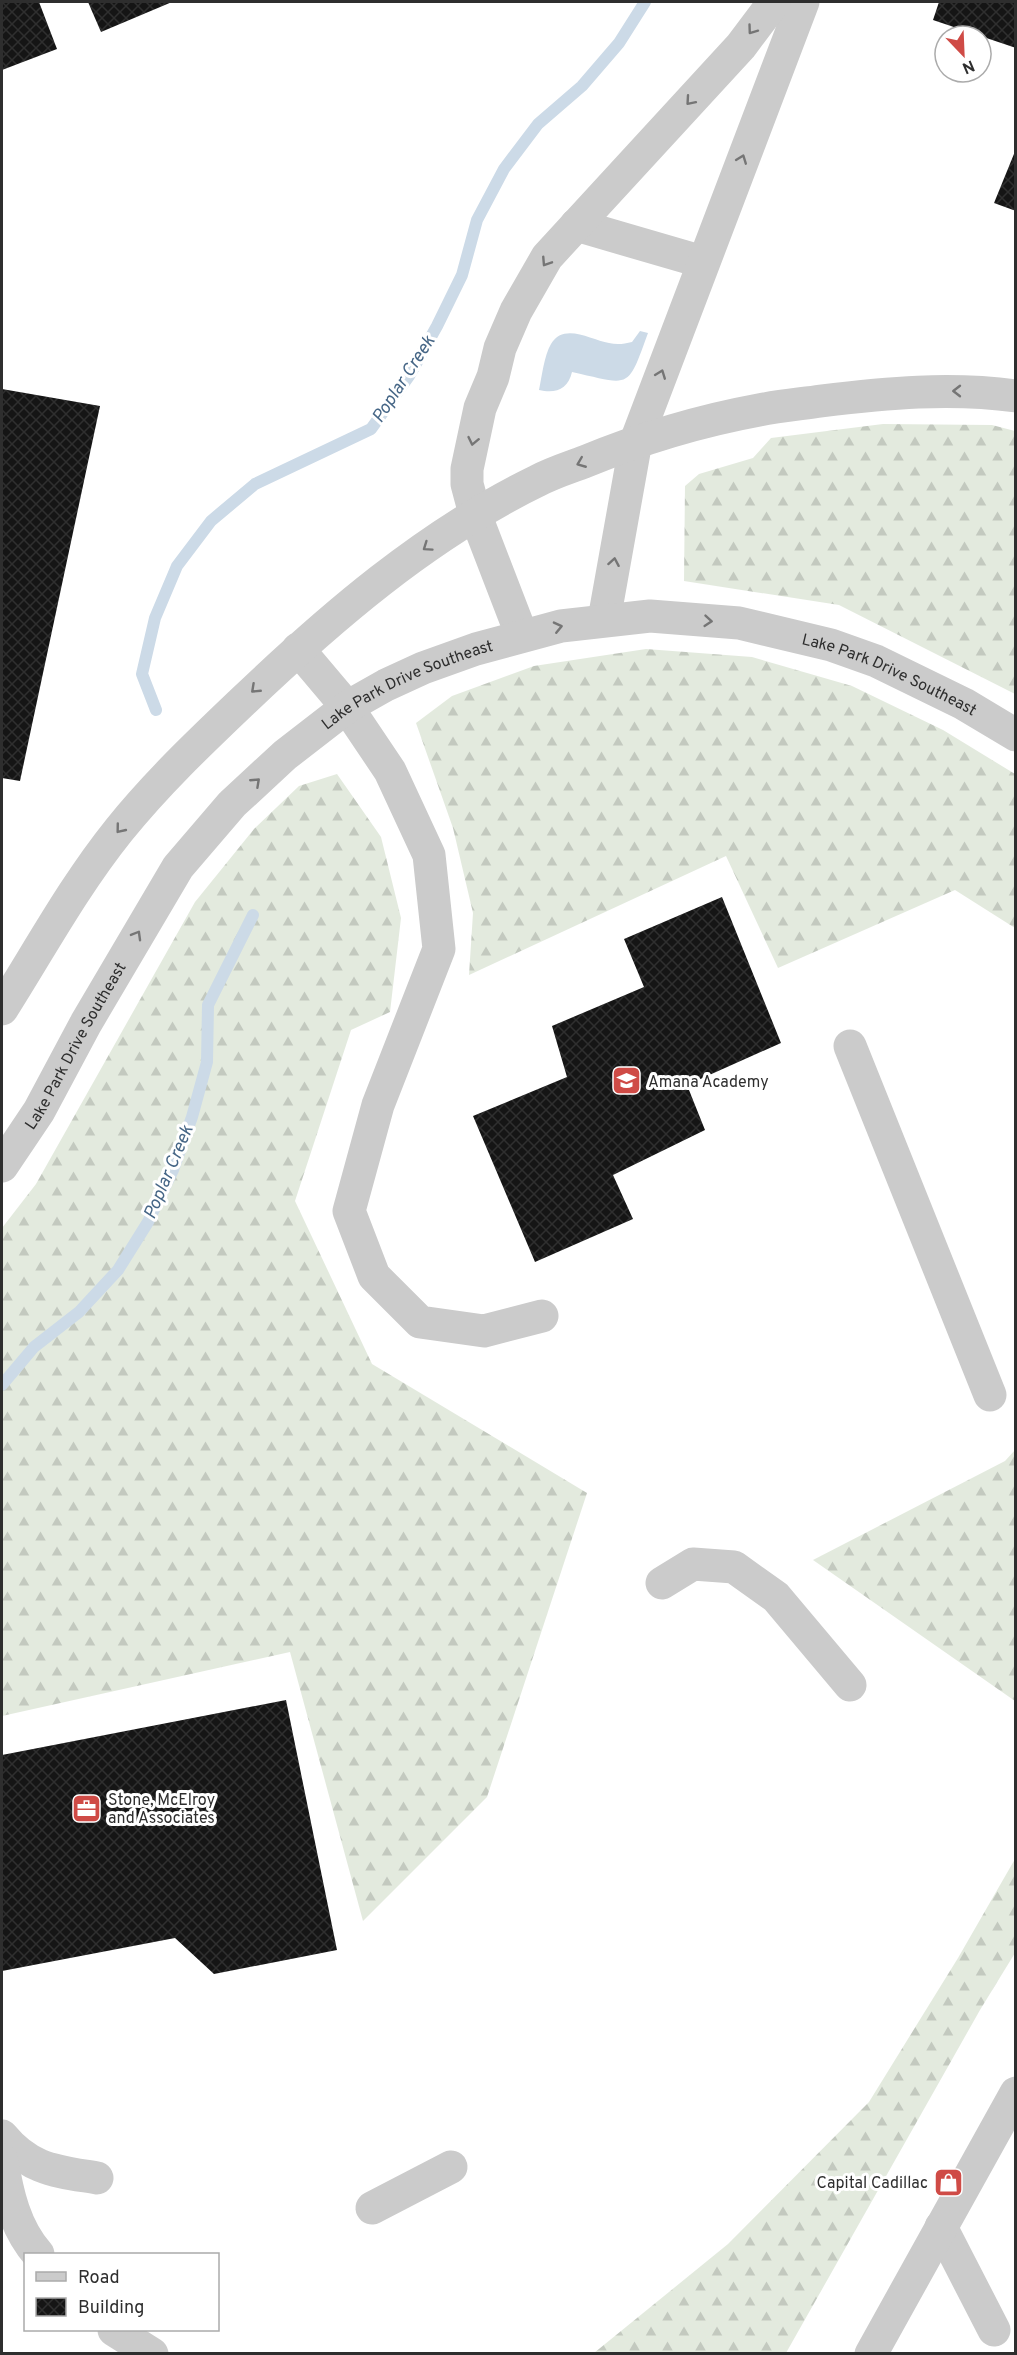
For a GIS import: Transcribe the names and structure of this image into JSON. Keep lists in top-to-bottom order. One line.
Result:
{"streets":{"street":["Lake Park Drive Southeast"]},"water":["Poplar Creek"],"places":{"school or university":["Amana Academy"],"office":["Stone, McElroy and Associates"],"shop":["Capital Cadillac"]},"legend":["Road","Building"],"north":"bottom right"}
